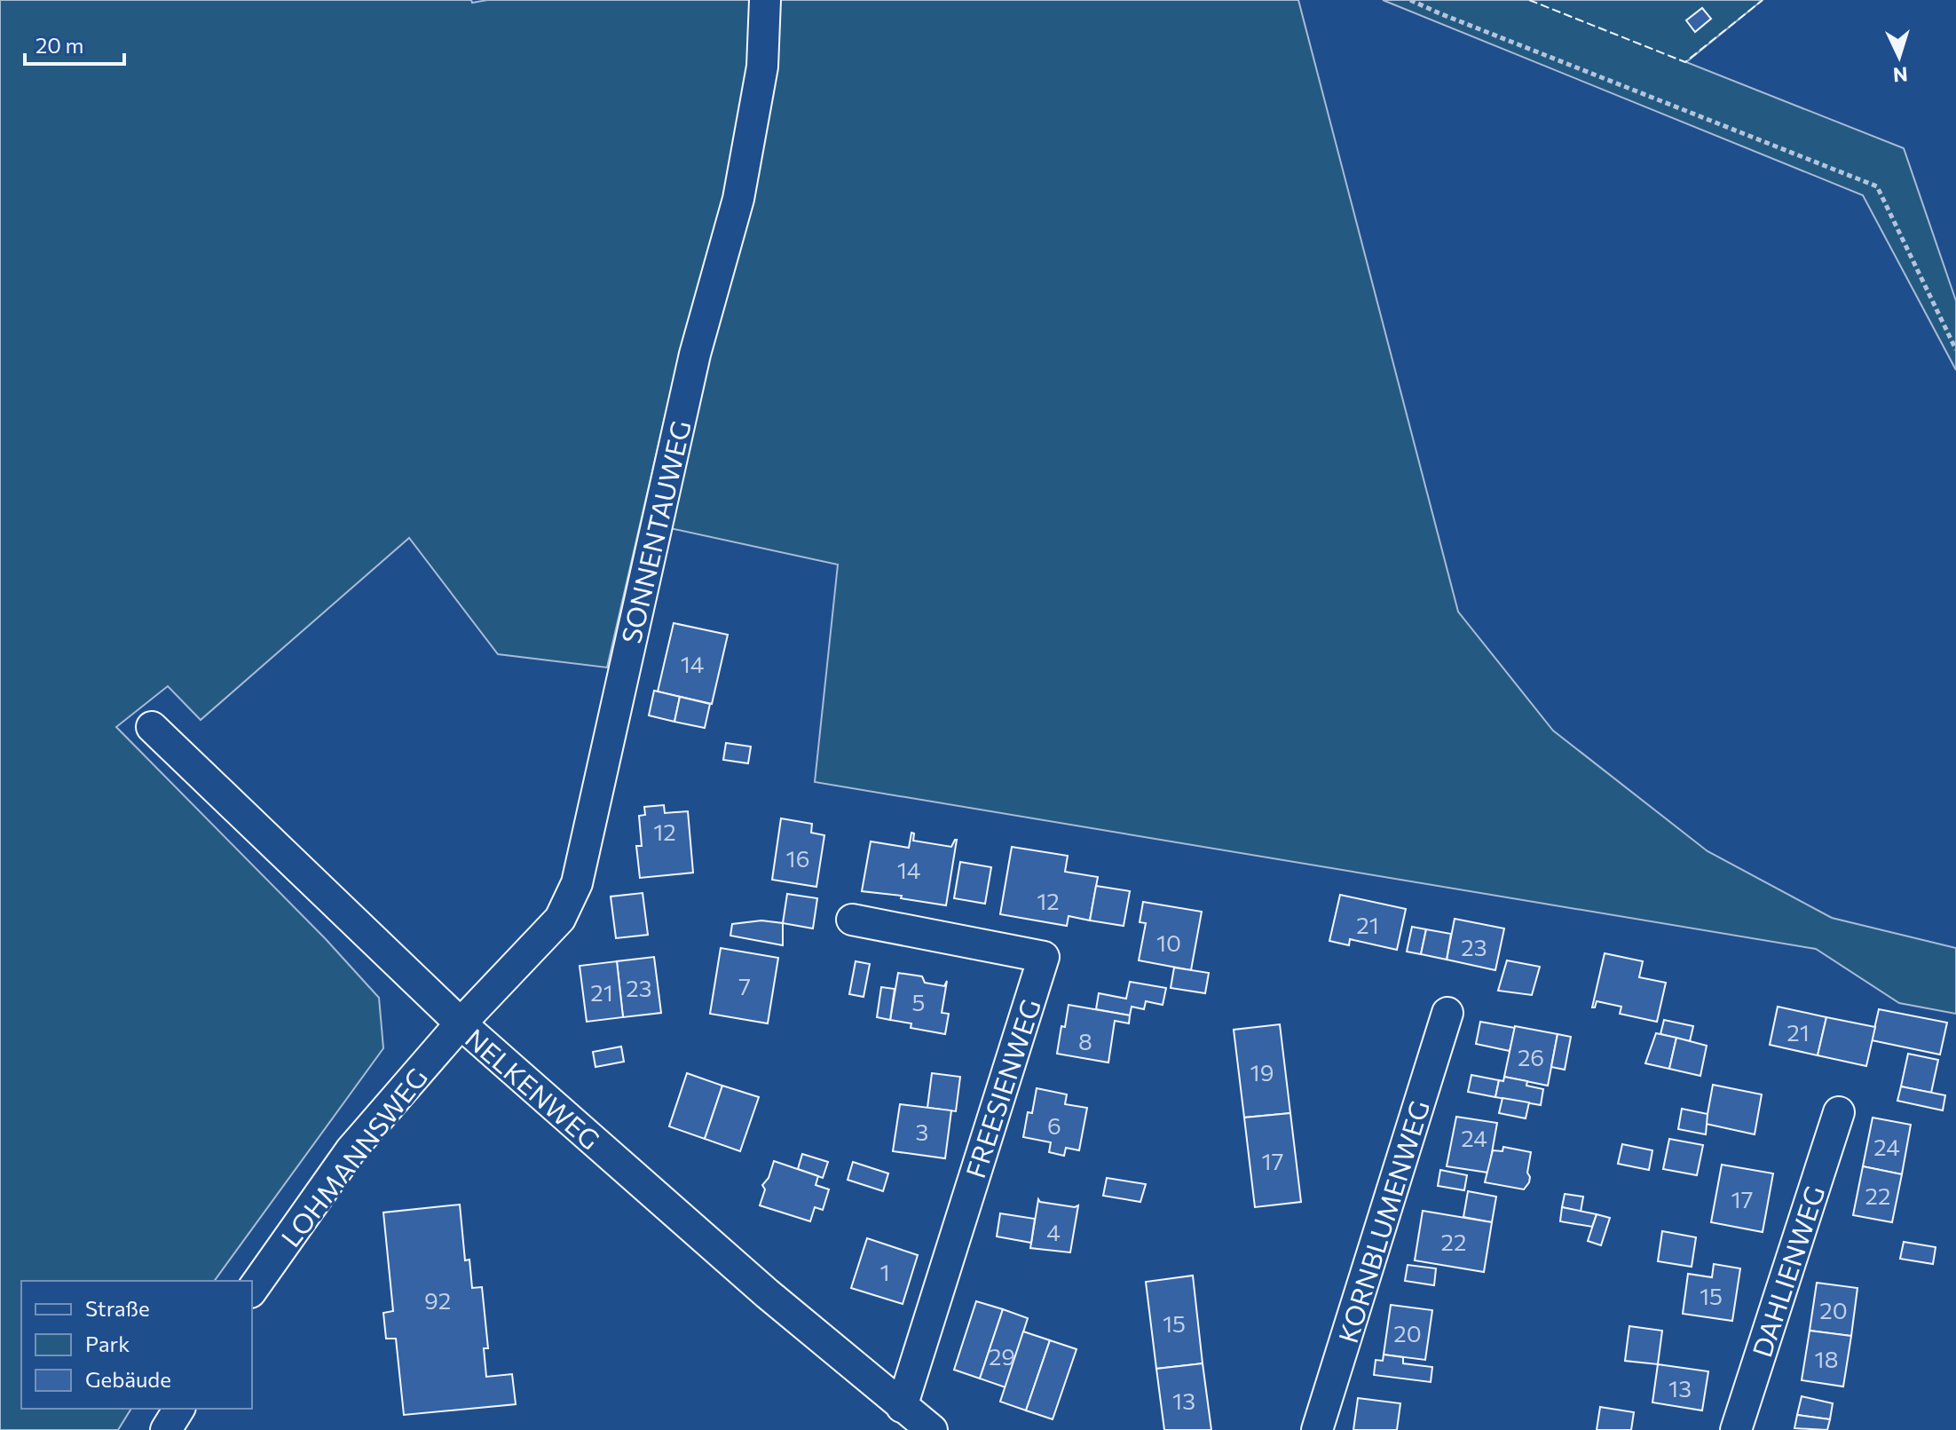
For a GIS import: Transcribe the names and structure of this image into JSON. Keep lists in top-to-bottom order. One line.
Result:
{"streets":{"street":["SONNENTAUWEG","NELKENWEG","FREESIENWEG","LOHMANNSWEG","KORNBLUMENWEG","DAHLIENWEG"]},"crossings":[["SONNENTAUWEG","NELKENWEG"],["SONNENTAUWEG","LOHMANNSWEG"],["NELKENWEG","FREESIENWEG"],["NELKENWEG","LOHMANNSWEG"]],"house_numbers":["14","12","16","14","12","21","10","23","7","23","21","5","21","8","26","19","6","3","24","24","17","22","17","4","22","1","15","92","20","15","20","29","18","13","13"],"legend":["Straße","Park","Gebäude"],"scale_bar":"20 m","north":"bottom"}
